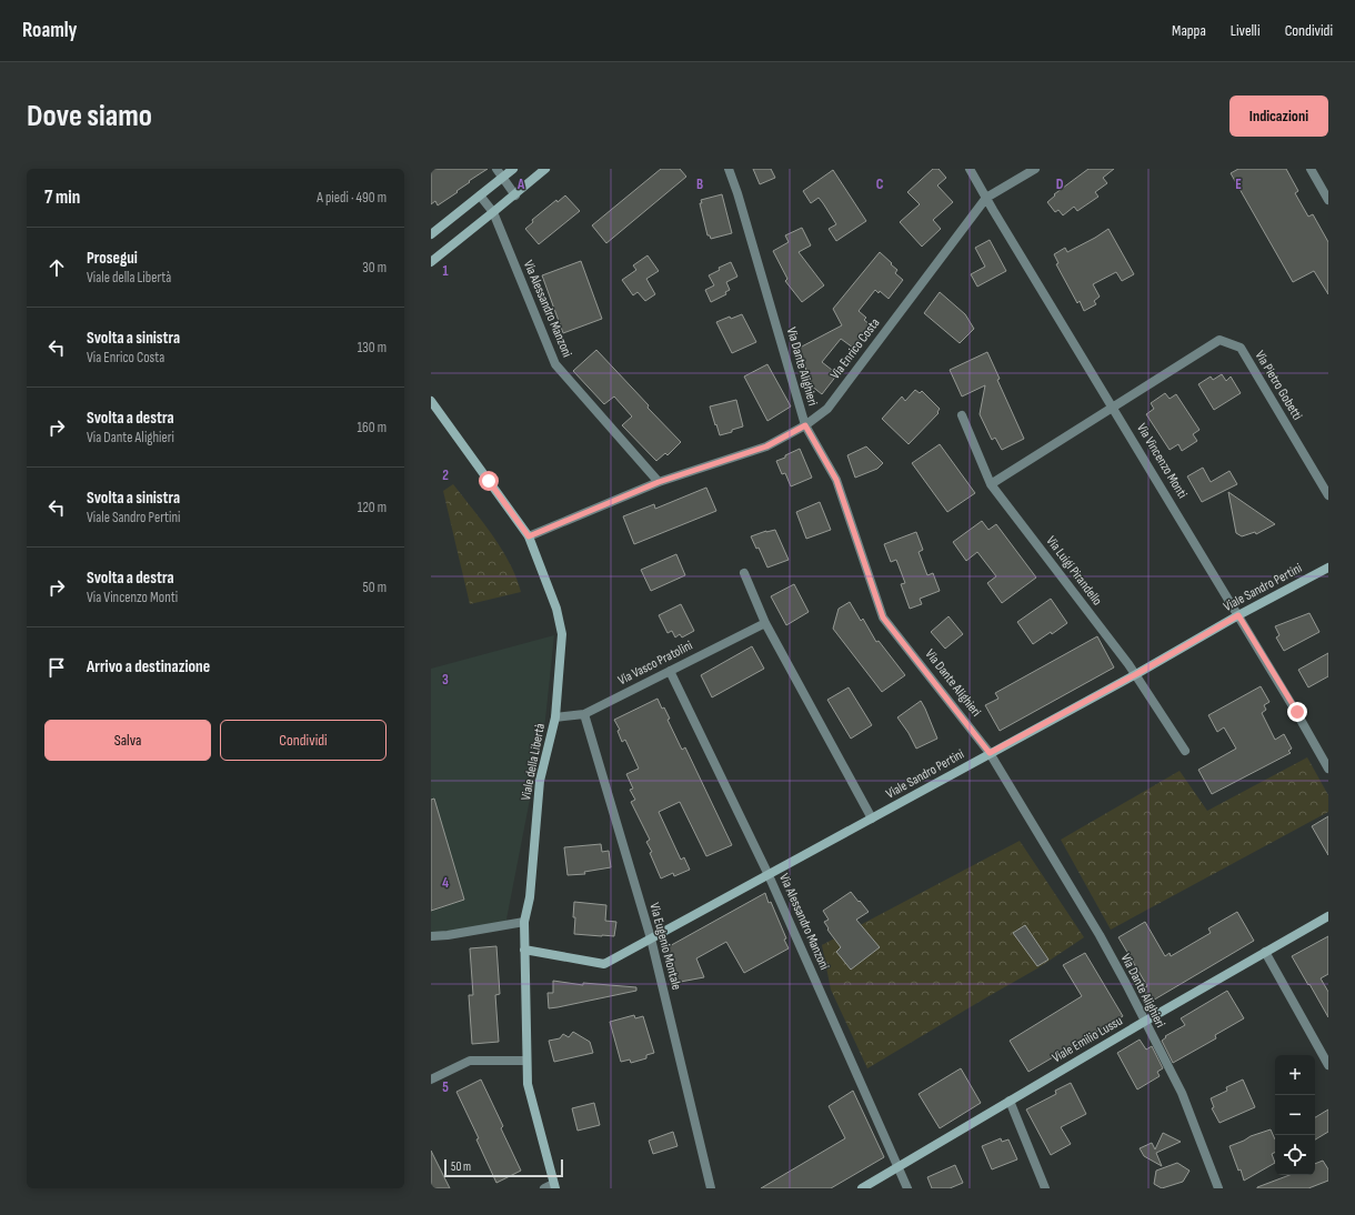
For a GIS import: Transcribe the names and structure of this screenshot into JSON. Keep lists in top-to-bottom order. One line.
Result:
{"streets":{"street":["Via Alessandro Manzoni","Via Enrico Costa","Via Dante Alighieri","Via Pietro Gobetti","Via Vincenzo Monti","Via Luigi Pirandello","Viale Sandro Pertini","Via Vasco Pratolini","Viale della Libertà","Via Eugenio Montale","Viale Emilio Lussu"]},"crossings":[["Via Alessandro Manzoni","Via Enrico Costa"],["Via Alessandro Manzoni","Viale Sandro Pertini"],["Via Alessandro Manzoni","Via Vasco Pratolini"],["Via Alessandro Manzoni","Viale Emilio Lussu"],["Via Enrico Costa","Via Dante Alighieri"],["Via Enrico Costa","Via Vincenzo Monti"],["Via Enrico Costa","Viale della Libertà"],["Via Dante Alighieri","Viale Sandro Pertini"],["Via Dante Alighieri","Viale Emilio Lussu"],["Via Pietro Gobetti","Via Vincenzo Monti"],["Via Vincenzo Monti","Viale Sandro Pertini"],["Via Luigi Pirandello","Viale Sandro Pertini"],["Viale Sandro Pertini","Viale della Libertà"],["Viale Sandro Pertini","Via Eugenio Montale"],["Via Vasco Pratolini","Viale della Libertà"],["Via Vasco Pratolini","Via Eugenio Montale"]],"scale_bar":"50 m","page":{"header":"Roamly","nav":["Mappa","Livelli","Condividi"],"buttons":["Indicazioni",["Salva","Condividi"]],"title":"Dove siamo","heading":["7 min","A piedi · 490 m"],"list":[["Prosegui","Viale della Libertà","30 m"],["Svolta a sinistra","Via Enrico Costa","130 m"],["Svolta a destra","Via Dante Alighieri","160 m"],["Svolta a sinistra","Viale Sandro Pertini","120 m"],["Svolta a destra","Via Vincenzo Monti","50 m"],"Arrivo a destinazione"],"map_buttons":["+","−"],"scale":"50 m"},"grid":{"columns":["A","B","C","D","E"],"rows":["1","2","3","4","5"]}}
